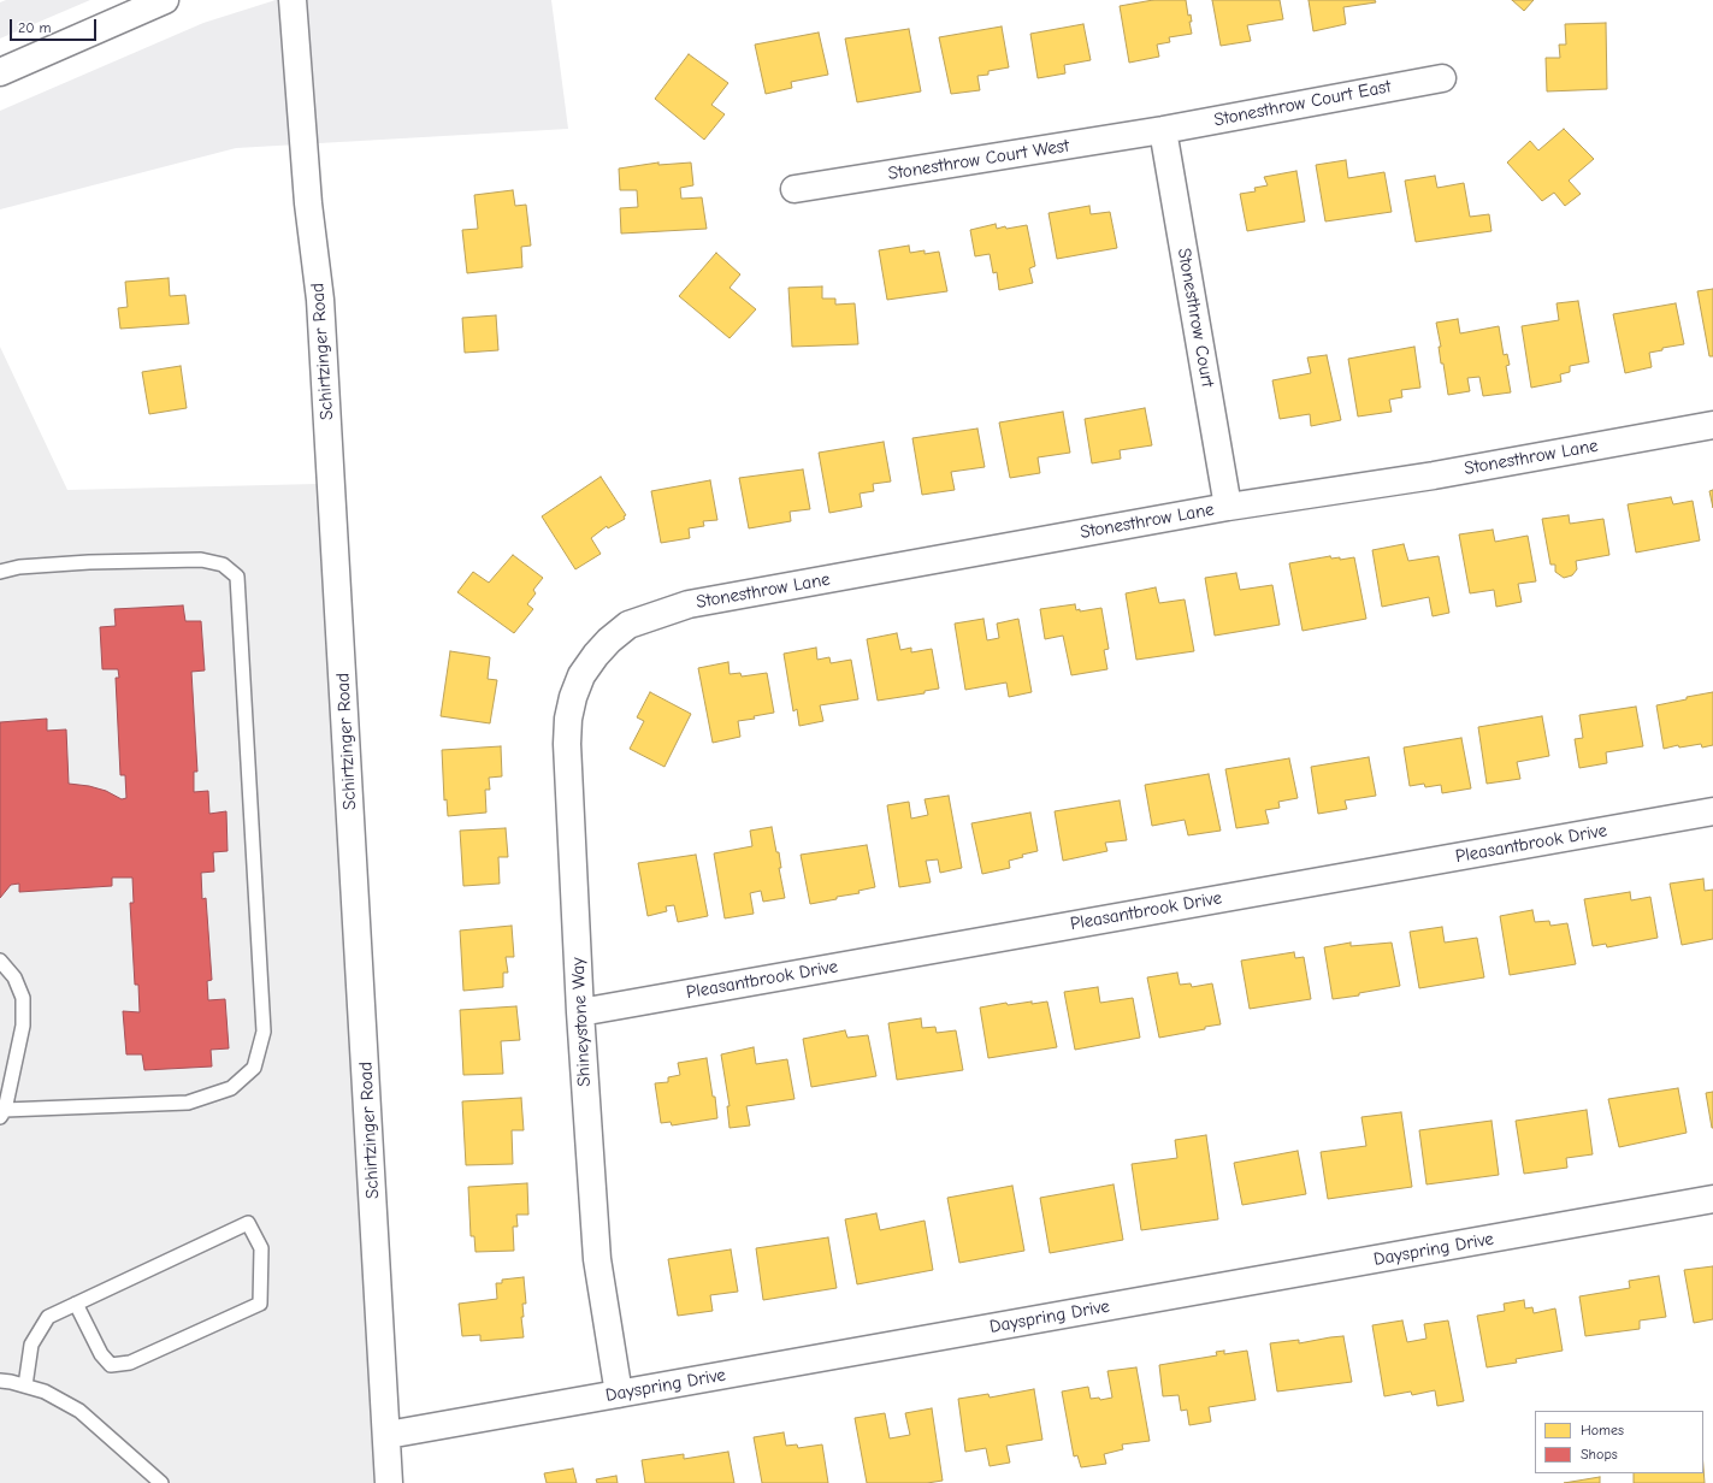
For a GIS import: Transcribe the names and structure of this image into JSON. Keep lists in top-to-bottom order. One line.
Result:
{"streets":{"street":["Stonesthrow Court East","Stonesthrow Court West","Stonesthrow Court","Schirtzinger Road","Stonesthrow Lane","Pleasantbrook Drive","Shineystone Way","Dayspring Drive"]},"crossings":[["Stonesthrow Court East","Stonesthrow Court West"],["Stonesthrow Court East","Stonesthrow Court"],["Stonesthrow Court West","Stonesthrow Court"],["Stonesthrow Court","Stonesthrow Lane"],["Schirtzinger Road","Dayspring Drive"],["Stonesthrow Lane","Shineystone Way"],["Pleasantbrook Drive","Shineystone Way"],["Shineystone Way","Dayspring Drive"]],"legend":["Homes","Shops"],"scale_bar":"20 m"}
